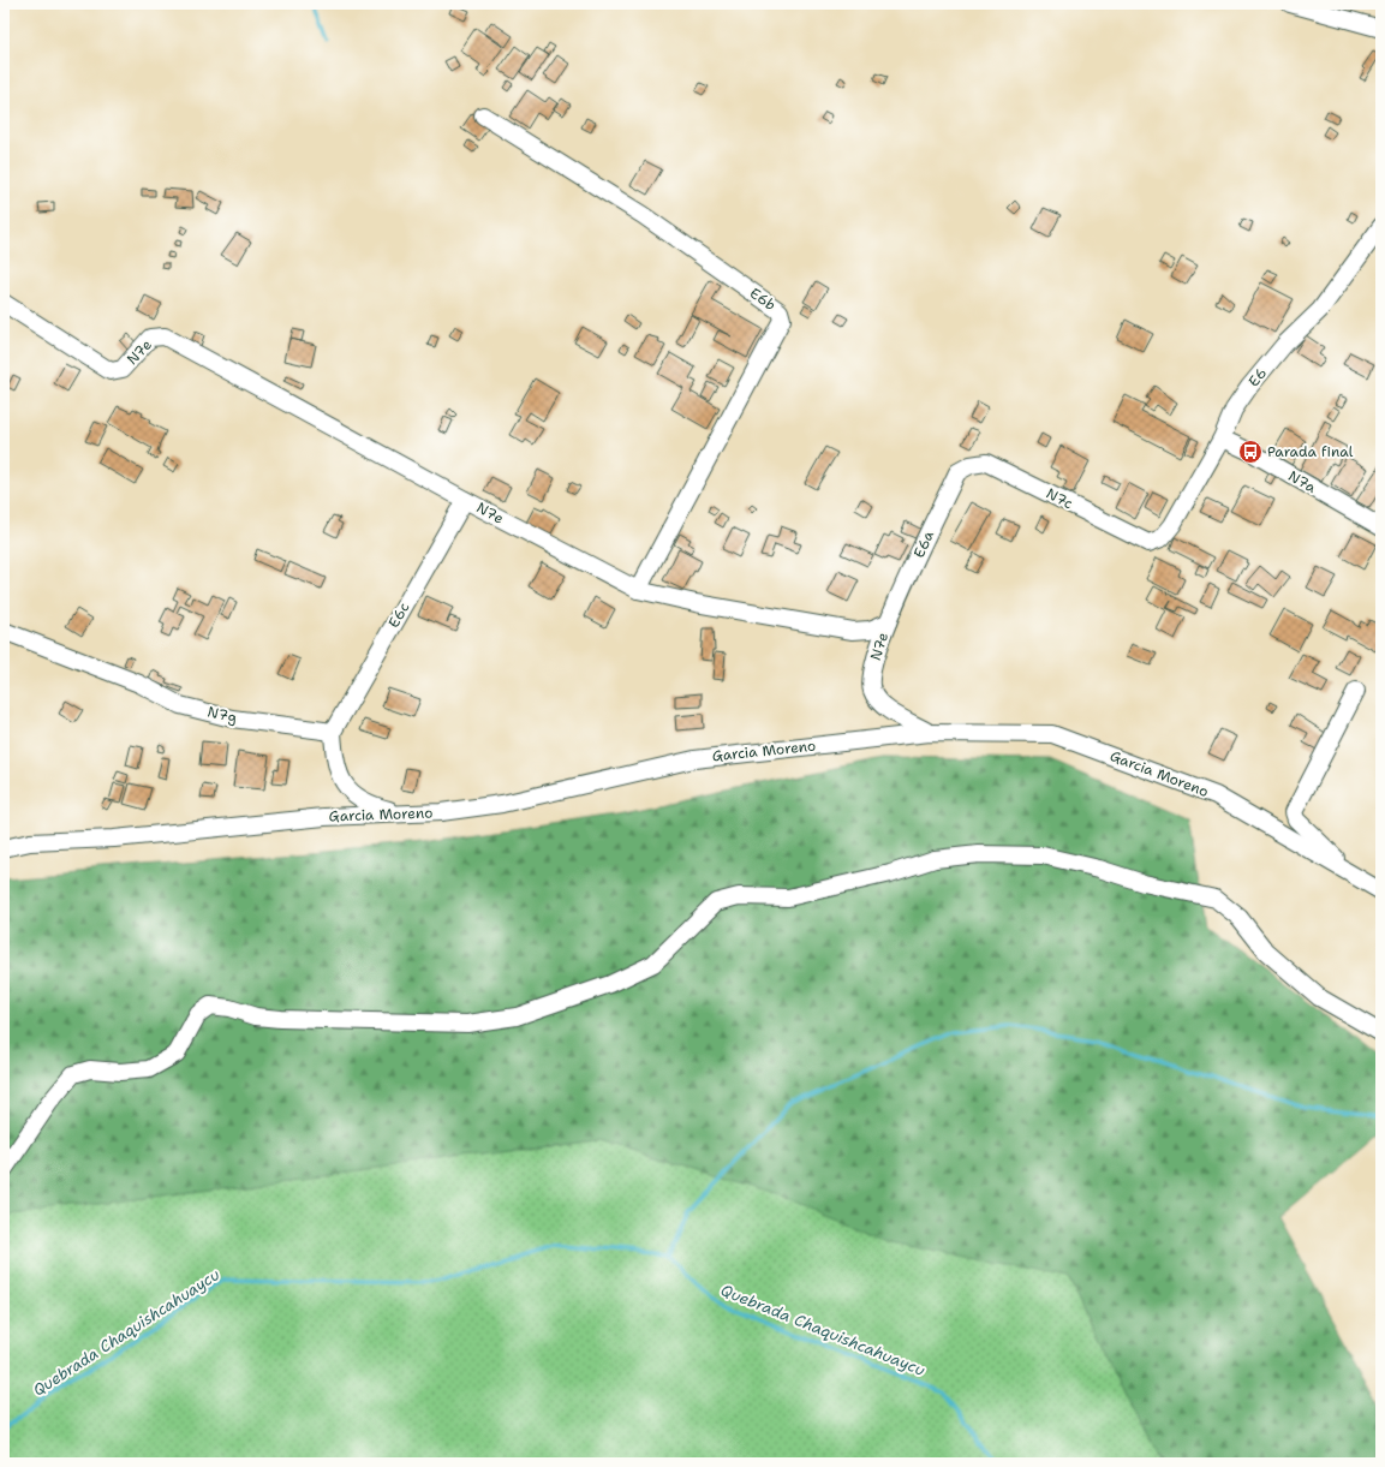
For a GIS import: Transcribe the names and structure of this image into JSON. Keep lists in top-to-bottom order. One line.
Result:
{"streets":{"street":["E6b","N7e","E6","N7a","N7c","E6a","E6c","N7g","Garcia Moreno"]},"crossings":[["E6b","N7e"],["N7e","E6a"],["N7e","E6c"],["N7e","Garcia Moreno"],["E6","N7a"],["E6","N7c"],["N7c","E6a"],["E6c","N7g"]],"water":["Quebrada Chaquishcahuaycu"],"places":{"bus stop":["Parada final"]}}
